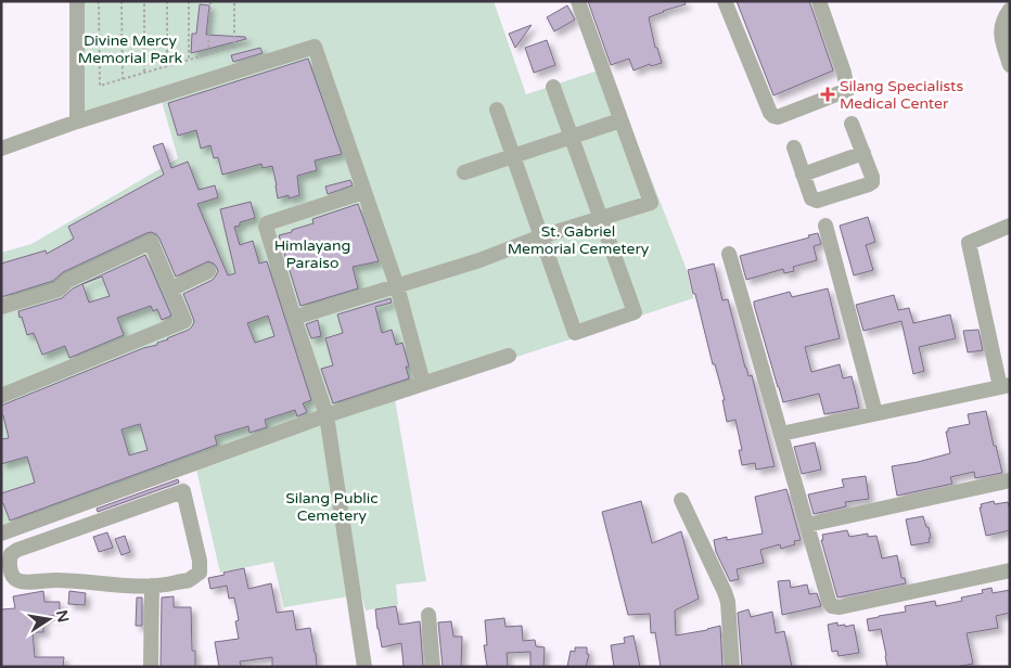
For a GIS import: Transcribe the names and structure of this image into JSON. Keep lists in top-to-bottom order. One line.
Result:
{"parks":["Divine Mercy Memorial Park","St. Gabriel Memorial Cemetery","Himlayang Paraiso","Silang Public Cemetery"],"places":{"health":["Silang Specialists Medical Center"]},"north":"right"}
